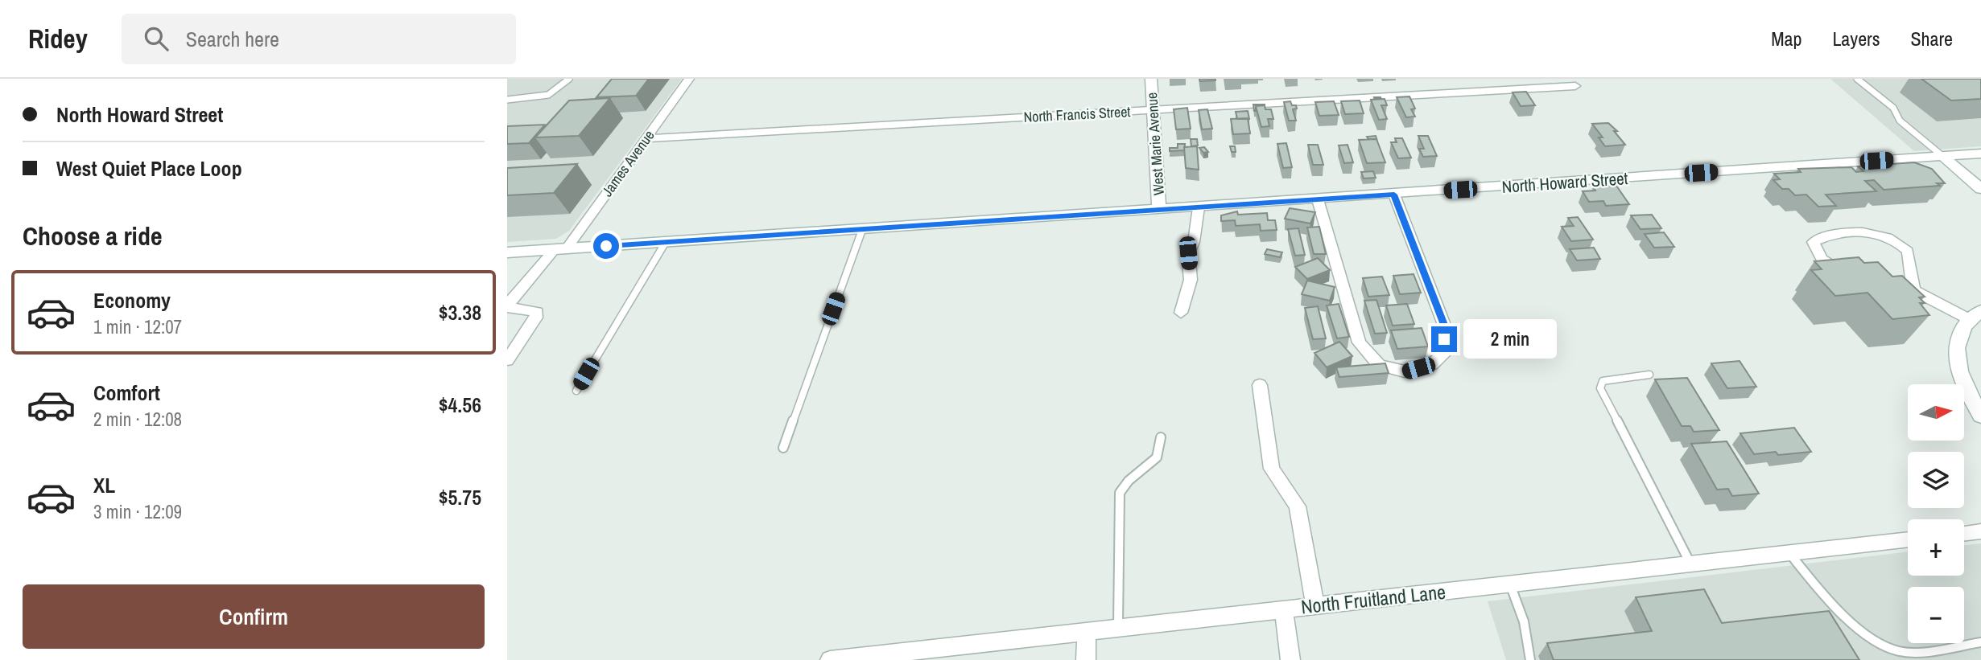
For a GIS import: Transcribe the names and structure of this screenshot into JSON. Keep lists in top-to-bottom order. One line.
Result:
{"streets":{"street":["North Francis Street","West Marie Avenue","James Avenue","North Howard Street","North Fruitland Lane"]},"crossings":[["North Francis Street","West Marie Avenue"],["North Francis Street","James Avenue"],["West Marie Avenue","North Howard Street"],["James Avenue","North Howard Street"]],"north":"right","page":{"header":"Ridey","search":"Search here","nav":["Map","Layers","Share"],"banner":["North Howard Street","West Quiet Place Loop"],"heading":"Choose a ride","list":[{"name":"Economy","note":"1 min · 12:07","value":"$3.38"},{"name":"Comfort","note":"2 min · 12:08","value":"$4.56"},{"name":"XL","note":"3 min · 12:09","value":"$5.75"}],"bubble":"2 min","map_buttons":["+","−"],"buttons":"Confirm"}}
